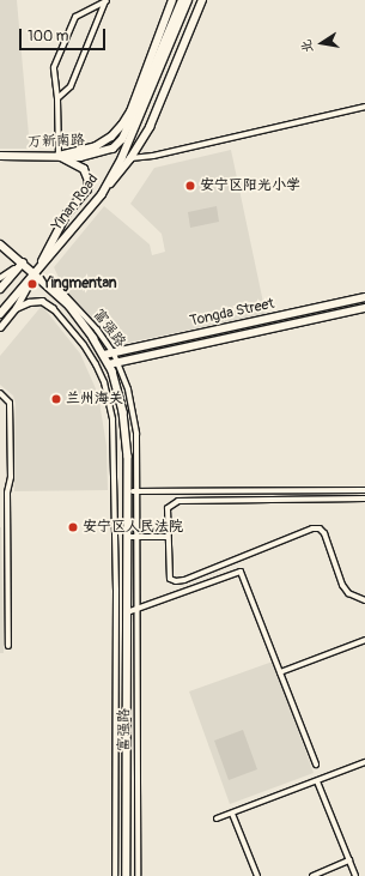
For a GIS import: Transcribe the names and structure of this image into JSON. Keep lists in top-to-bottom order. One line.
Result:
{"streets":{"main road":["万新南路","Yinan Road","Tongda Street","富强路"]},"crossings":[["Yinan Road","富强路"],["Tongda Street","富强路"]],"places":["安宁区阳光小学","Yingmentan","兰州海关","安宁区人民法院"],"scale_bar":"100 m","north":"left"}
